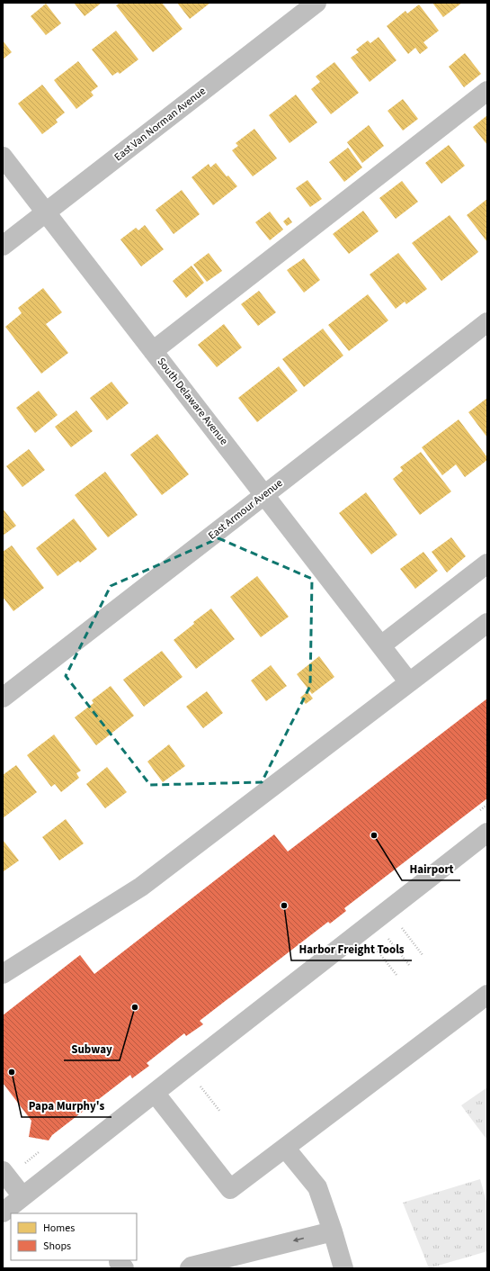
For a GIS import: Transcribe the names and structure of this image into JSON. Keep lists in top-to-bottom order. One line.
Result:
{"streets":{"street":["East Van Norman Avenue","South Delaware Avenue","East Armour Avenue"]},"crossings":[["East Van Norman Avenue","South Delaware Avenue"],["South Delaware Avenue","East Armour Avenue"]],"places":["Hairport","Harbor Freight Tools","Subway","Papa Murphy's"],"legend":["Homes","Shops"]}
